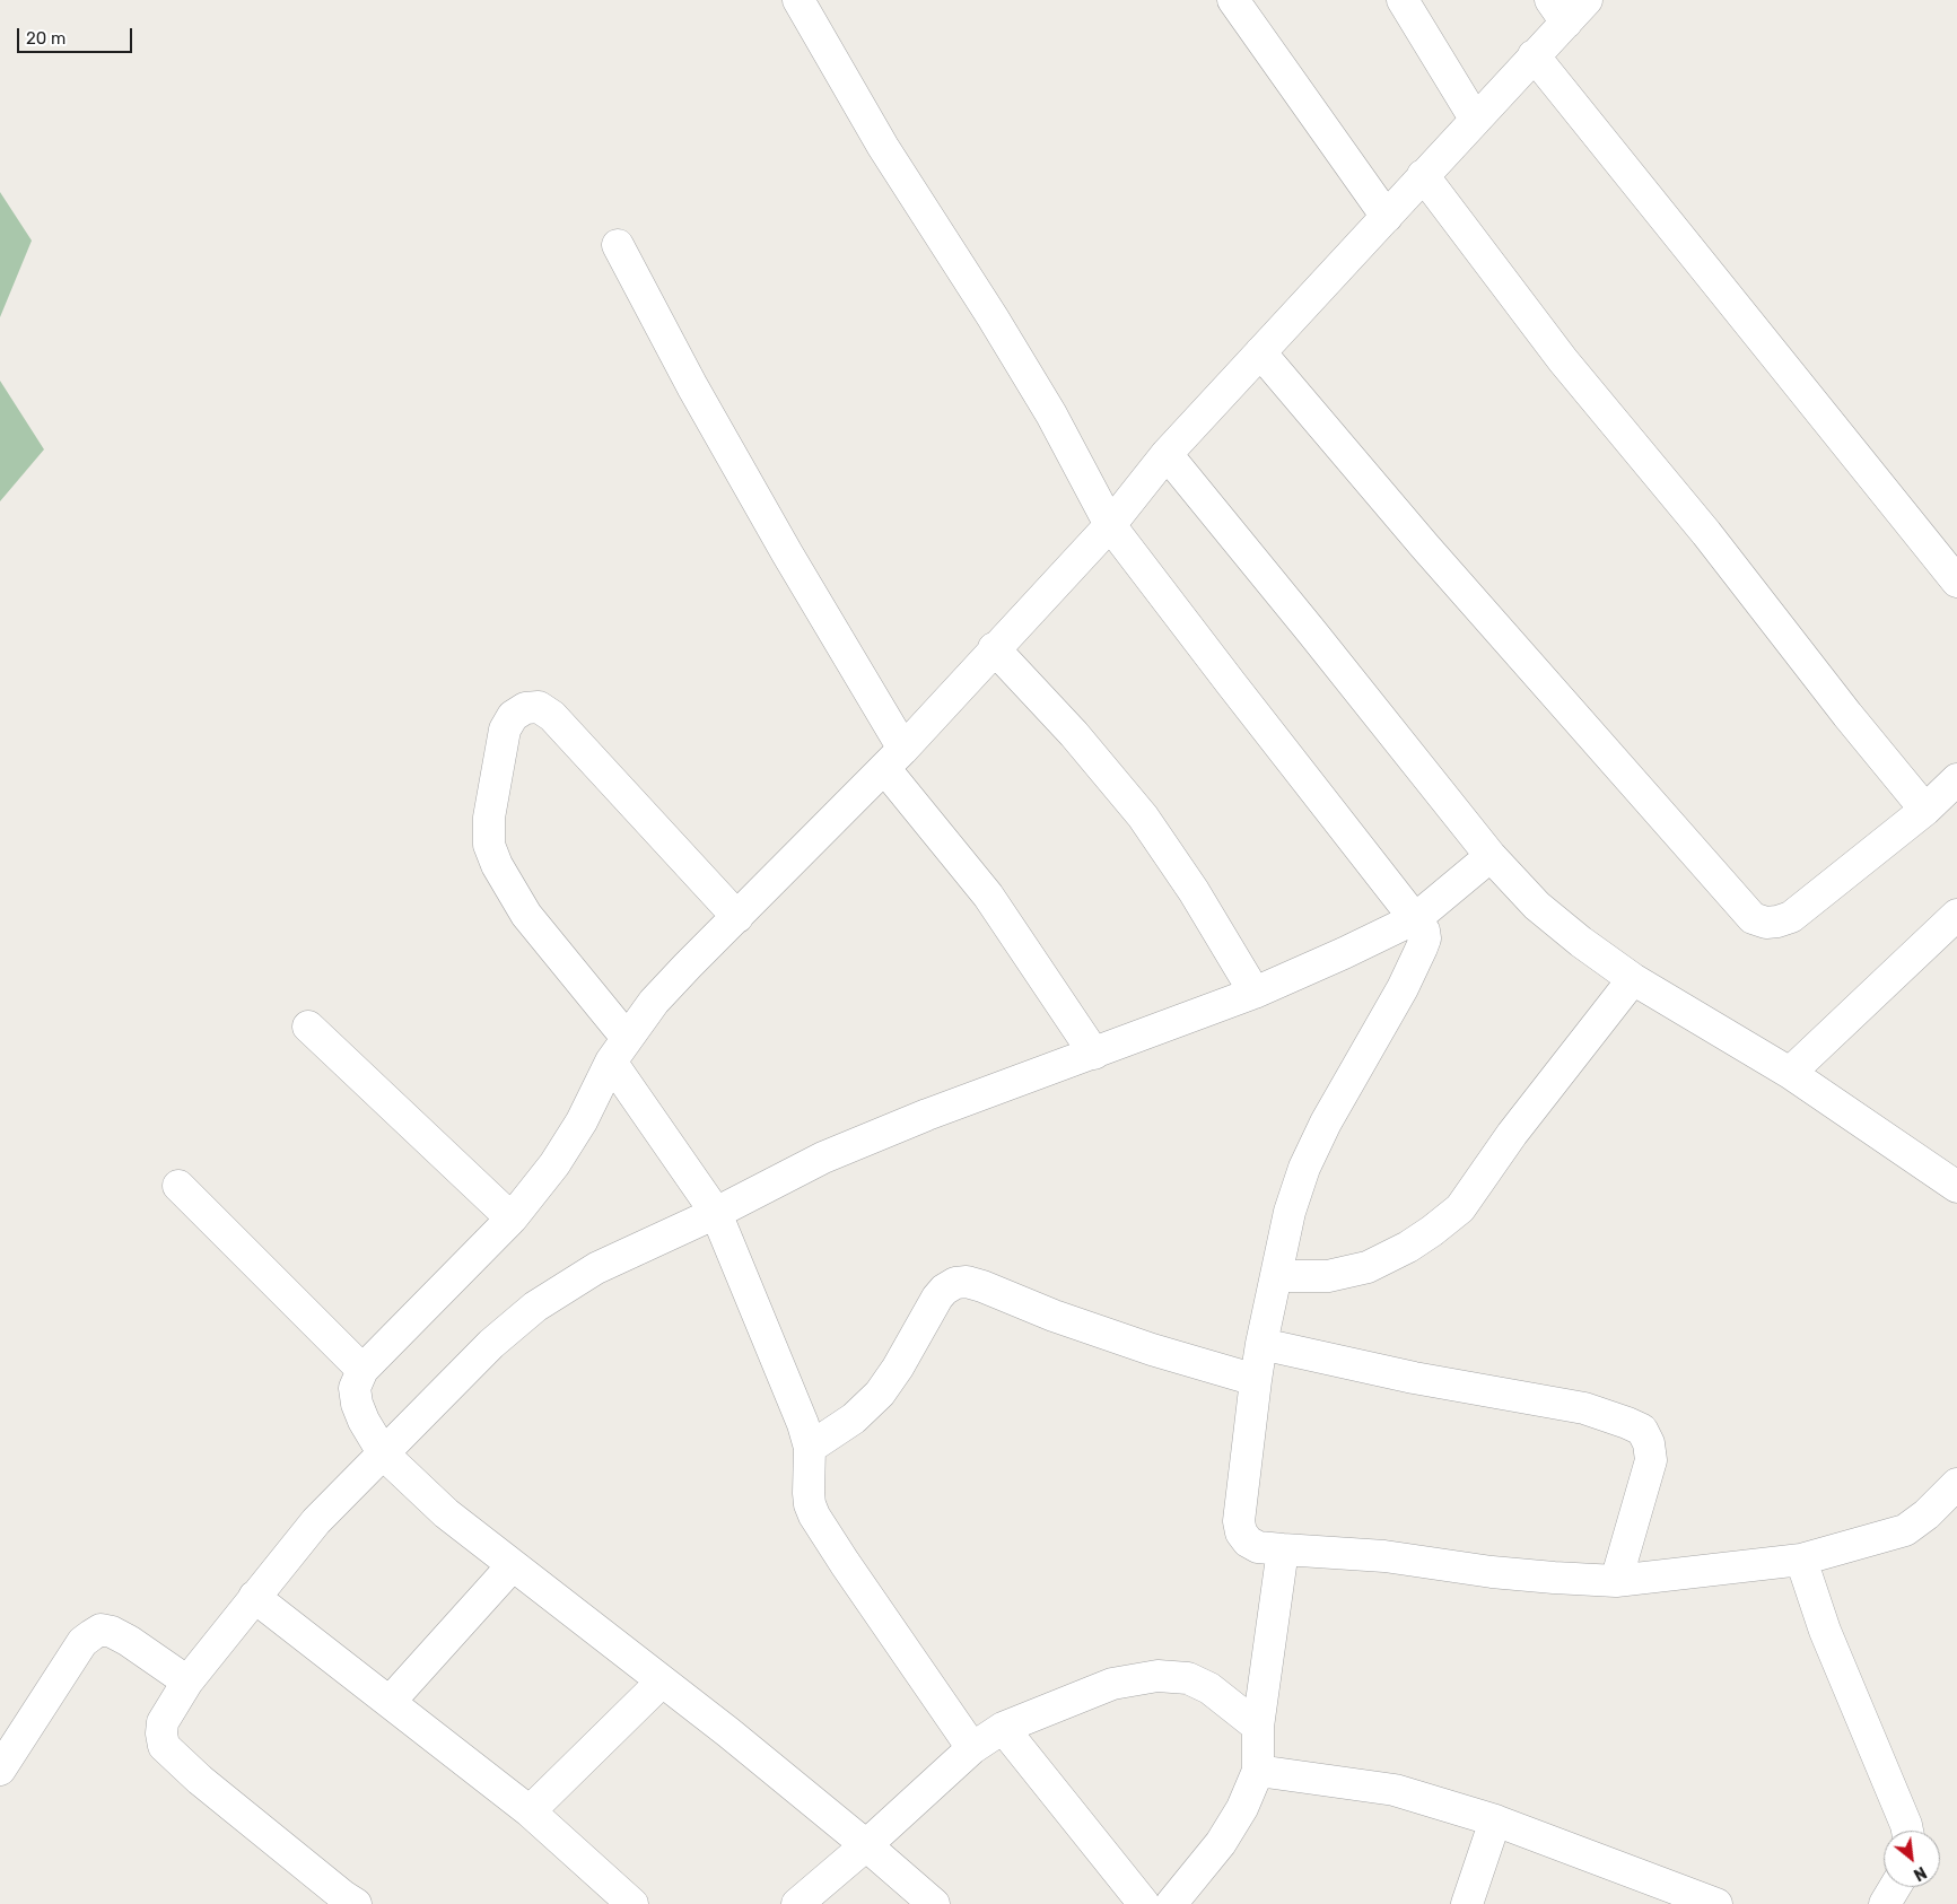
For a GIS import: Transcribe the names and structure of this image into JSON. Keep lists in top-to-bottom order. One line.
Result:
{"scale_bar":"20 m","north":"bottom right"}
